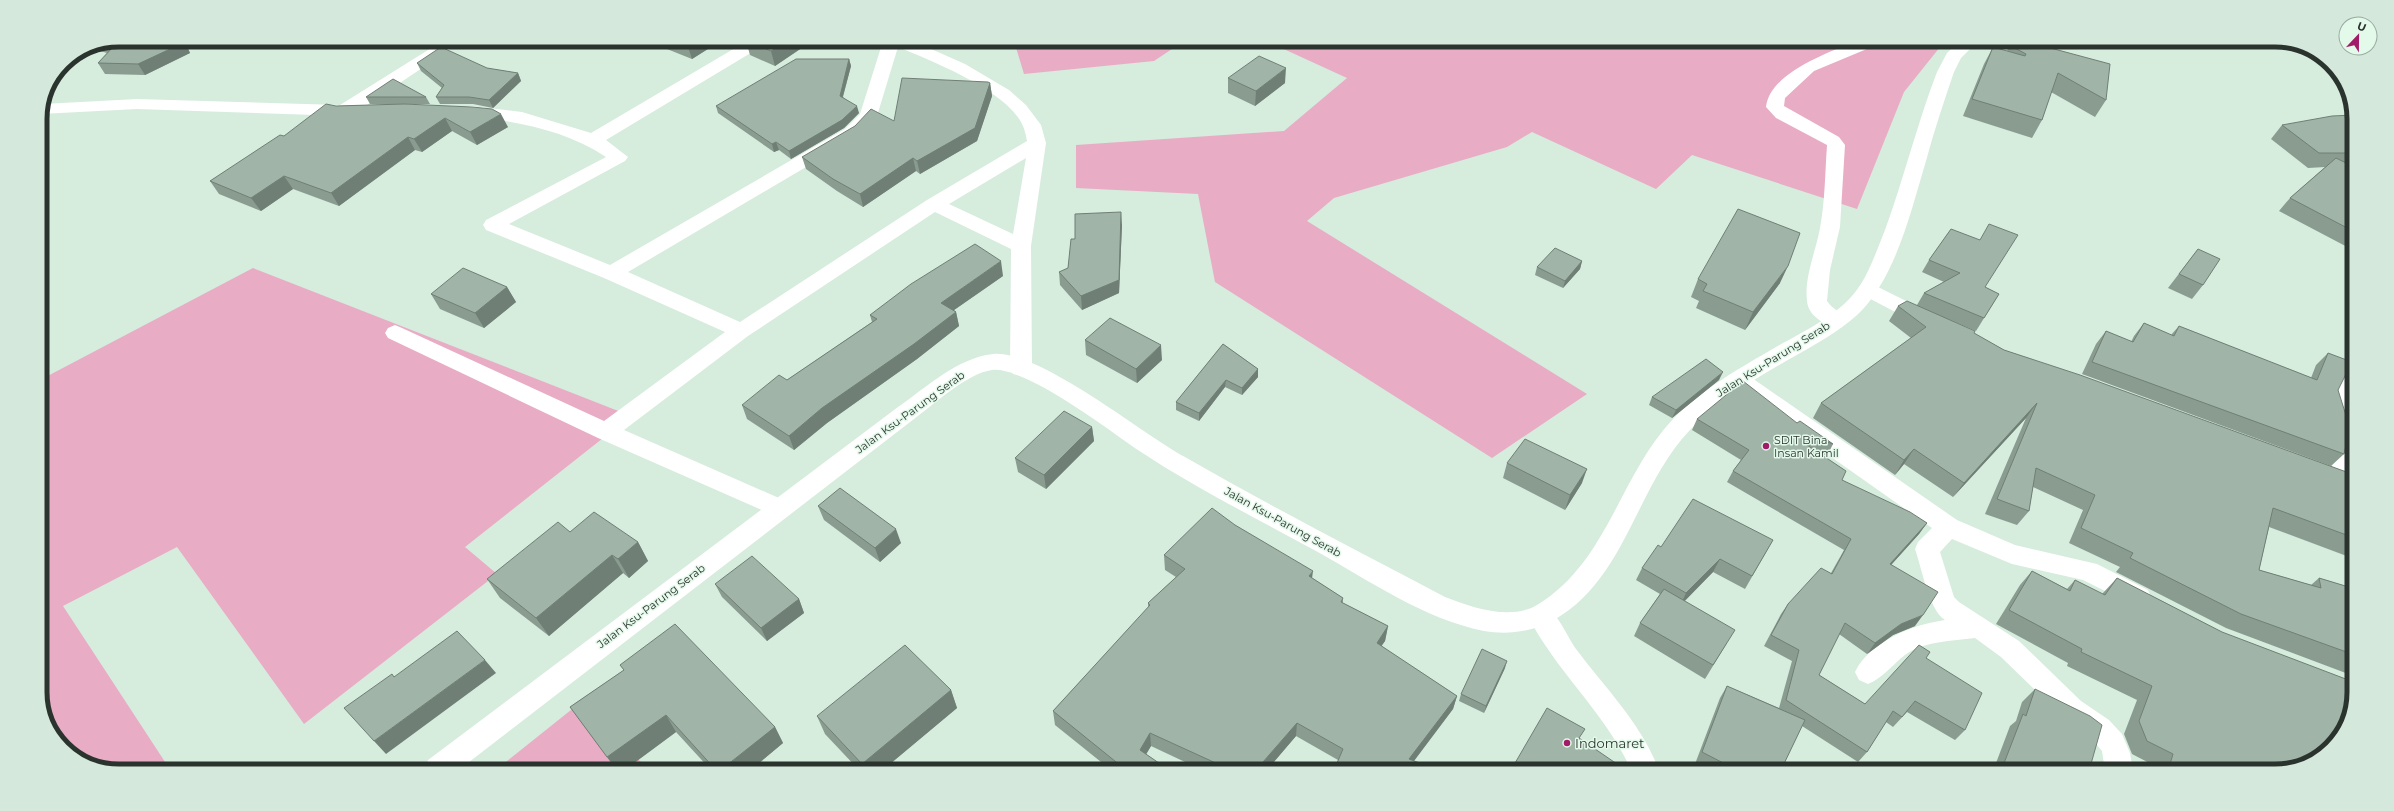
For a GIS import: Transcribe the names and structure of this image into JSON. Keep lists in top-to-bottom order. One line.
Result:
{"streets":{"street":["Jalan Ksu-Parung Serab"]},"places":["SDIT Bina Insan Kamil","Indomaret"],"north":"top"}
